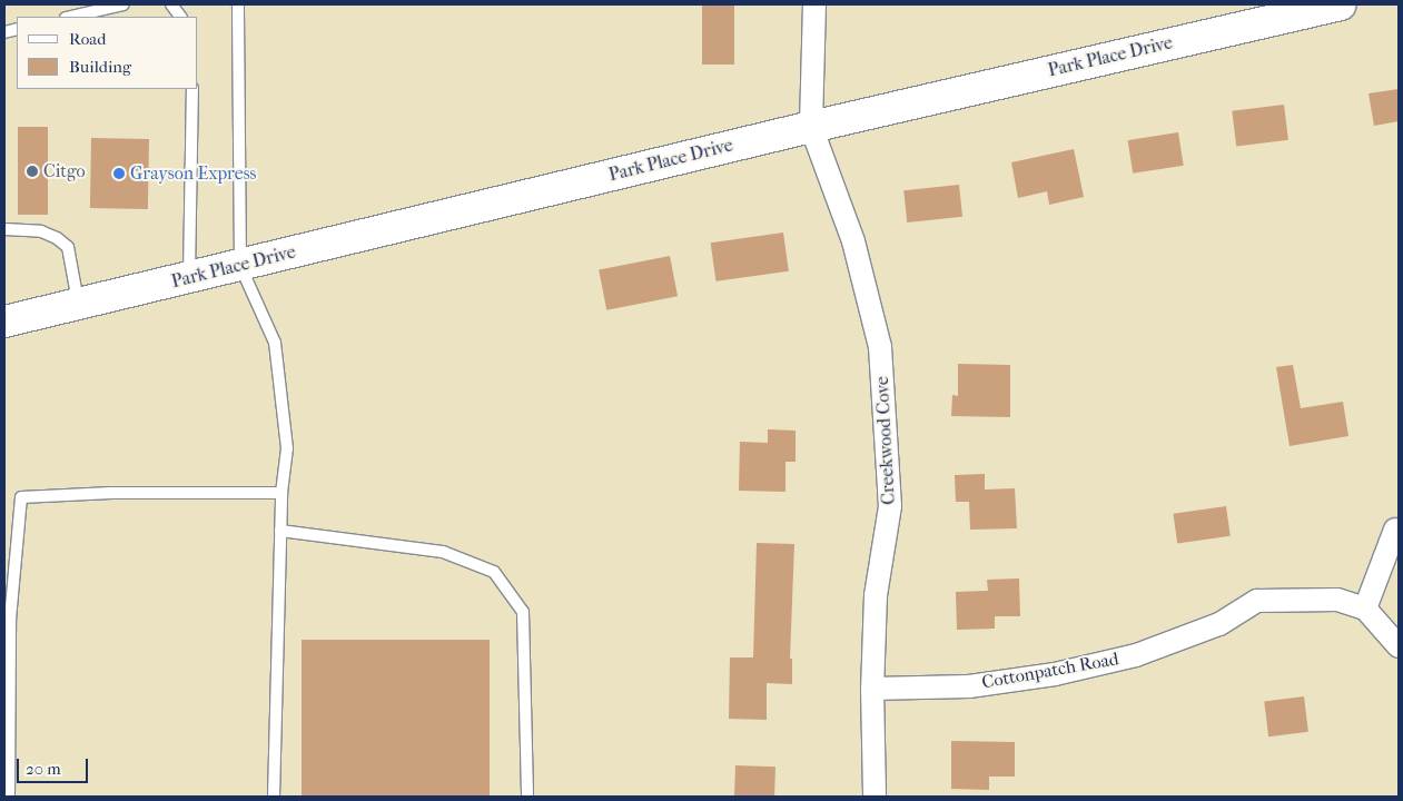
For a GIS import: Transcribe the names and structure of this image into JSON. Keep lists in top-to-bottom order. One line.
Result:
{"streets":{"street":["Park Place Drive","Creekwood Cove","Cottonpatch Road"]},"crossings":[["Park Place Drive","Creekwood Cove"],["Creekwood Cove","Cottonpatch Road"]],"places":["Citgo","Grayson Express"],"legend":["Road","Building"],"scale_bar":"20 m"}
